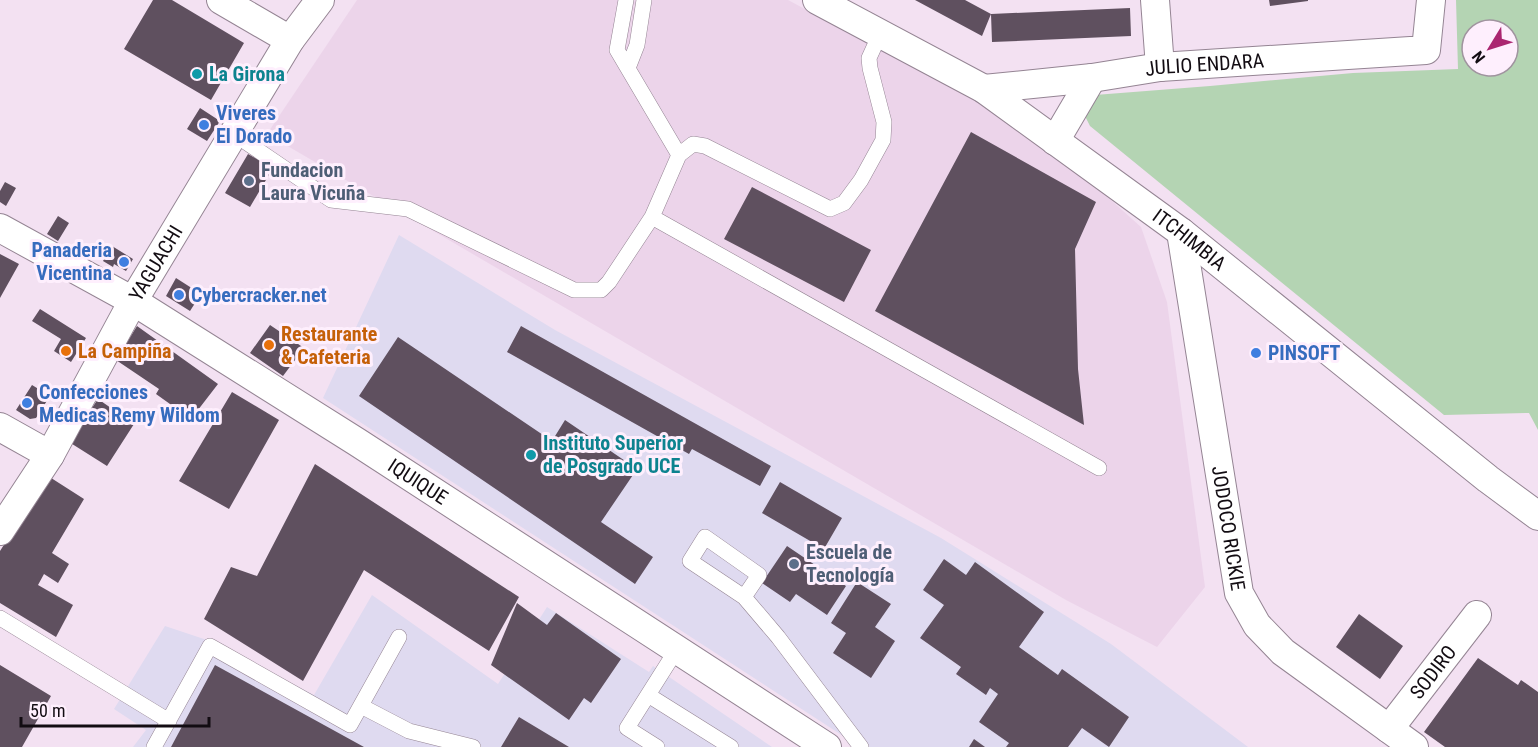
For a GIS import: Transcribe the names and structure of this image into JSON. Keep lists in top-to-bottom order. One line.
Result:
{"streets":{"street":["JULIO ENDARA","ITCHIMBIA","YAGUACHI","IQUIQUE","JODOCO RICKIE","SODIRO"]},"crossings":[["JULIO ENDARA","ITCHIMBIA"],["ITCHIMBIA","JODOCO RICKIE"],["YAGUACHI","IQUIQUE"],["JODOCO RICKIE","SODIRO"]],"places":["La Girona","Viveres El Dorado","Fundacion Laura Vicuña","Panaderia Vicentina","Cybercracker.net","Restaurante & Cafeteria","La Campiña","PINSOFT","Confecciones Medicas Remy Wildom","Instituto Superior de Posgrado UCE","Escuela de Tecnología"],"scale_bar":"50 m","north":"bottom left"}
